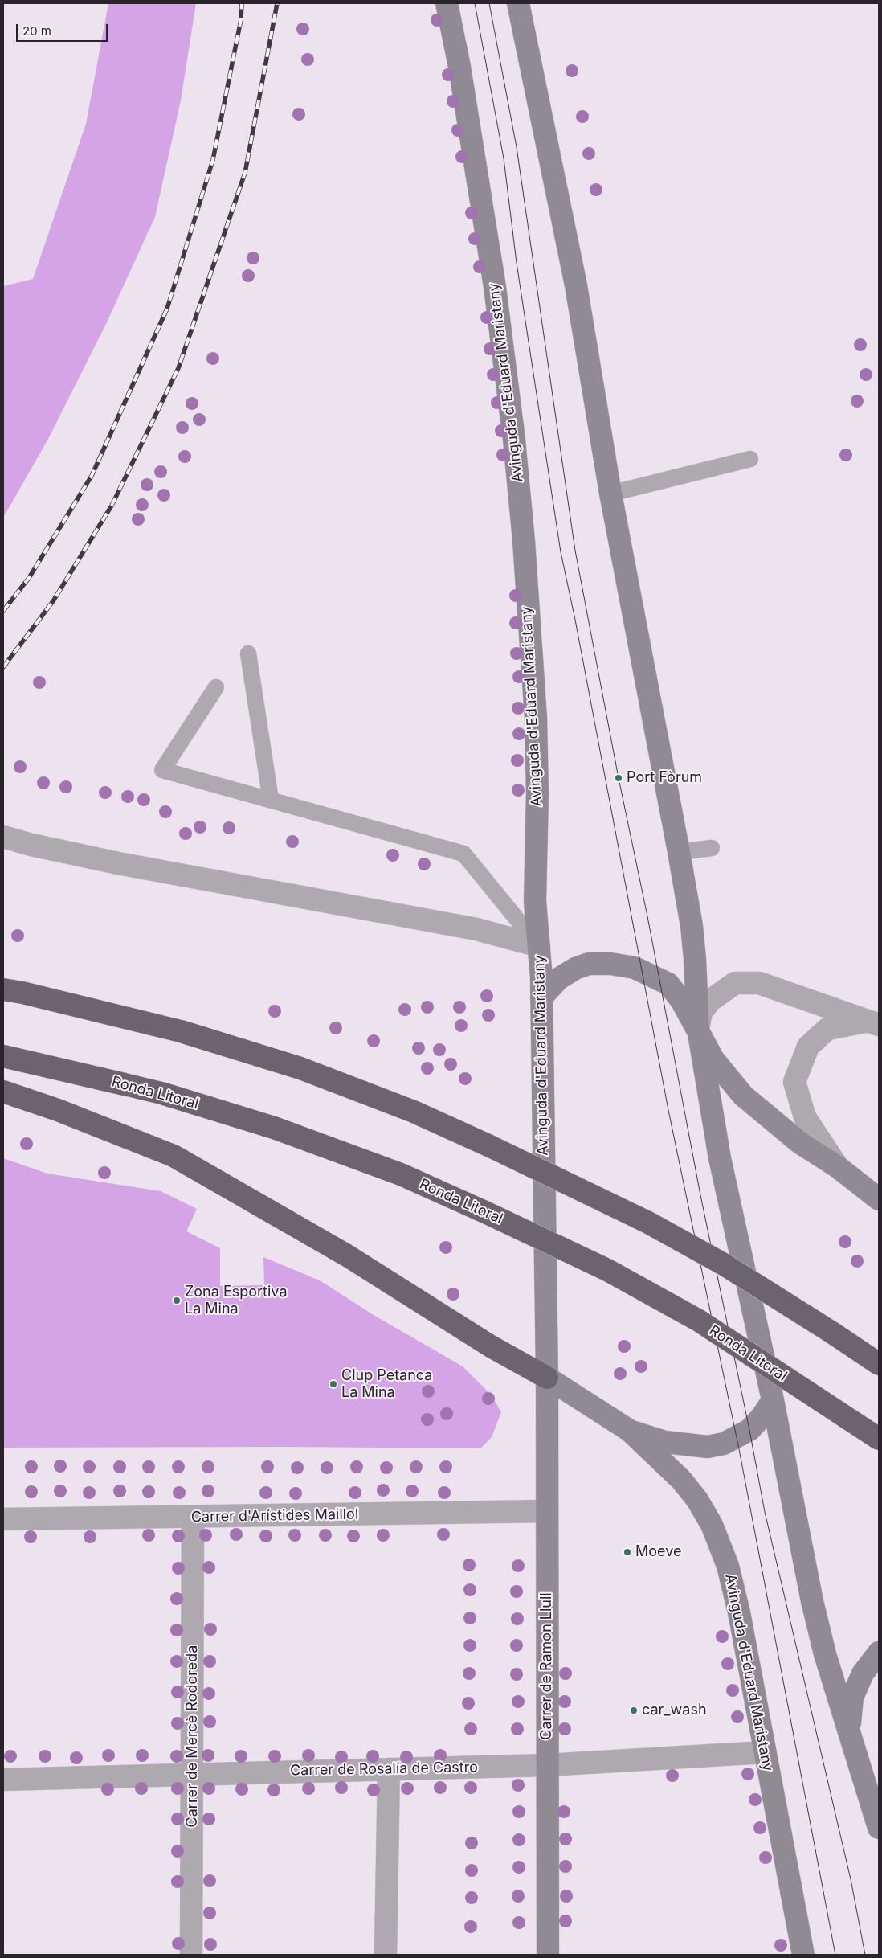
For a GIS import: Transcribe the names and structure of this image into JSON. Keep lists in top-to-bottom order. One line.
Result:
{"streets":{"highway":["Ronda Litoral"],"main road":["Avinguda d'Eduard Maristany","Carrer de Ramon Llull"],"street":["Carrer d'Arístides Maillol","Carrer de Mercè Rodoreda","Carrer de Rosalía de Castro"]},"crossings":[["Avinguda d'Eduard Maristany","Carrer de Ramon Llull"],["Avinguda d'Eduard Maristany","Carrer de Rosalía de Castro"],["Carrer d'Arístides Maillol","Carrer de Ramon Llull"],["Carrer d'Arístides Maillol","Carrer de Mercè Rodoreda"],["Carrer de Ramon Llull","Carrer de Rosalía de Castro"],["Carrer de Mercè Rodoreda","Carrer de Rosalía de Castro"]],"places":["Port Fòrum","Zona Esportiva La Mina","Clup Petanca La Mina","Moeve","car_wash"],"scale_bar":"20 m"}
